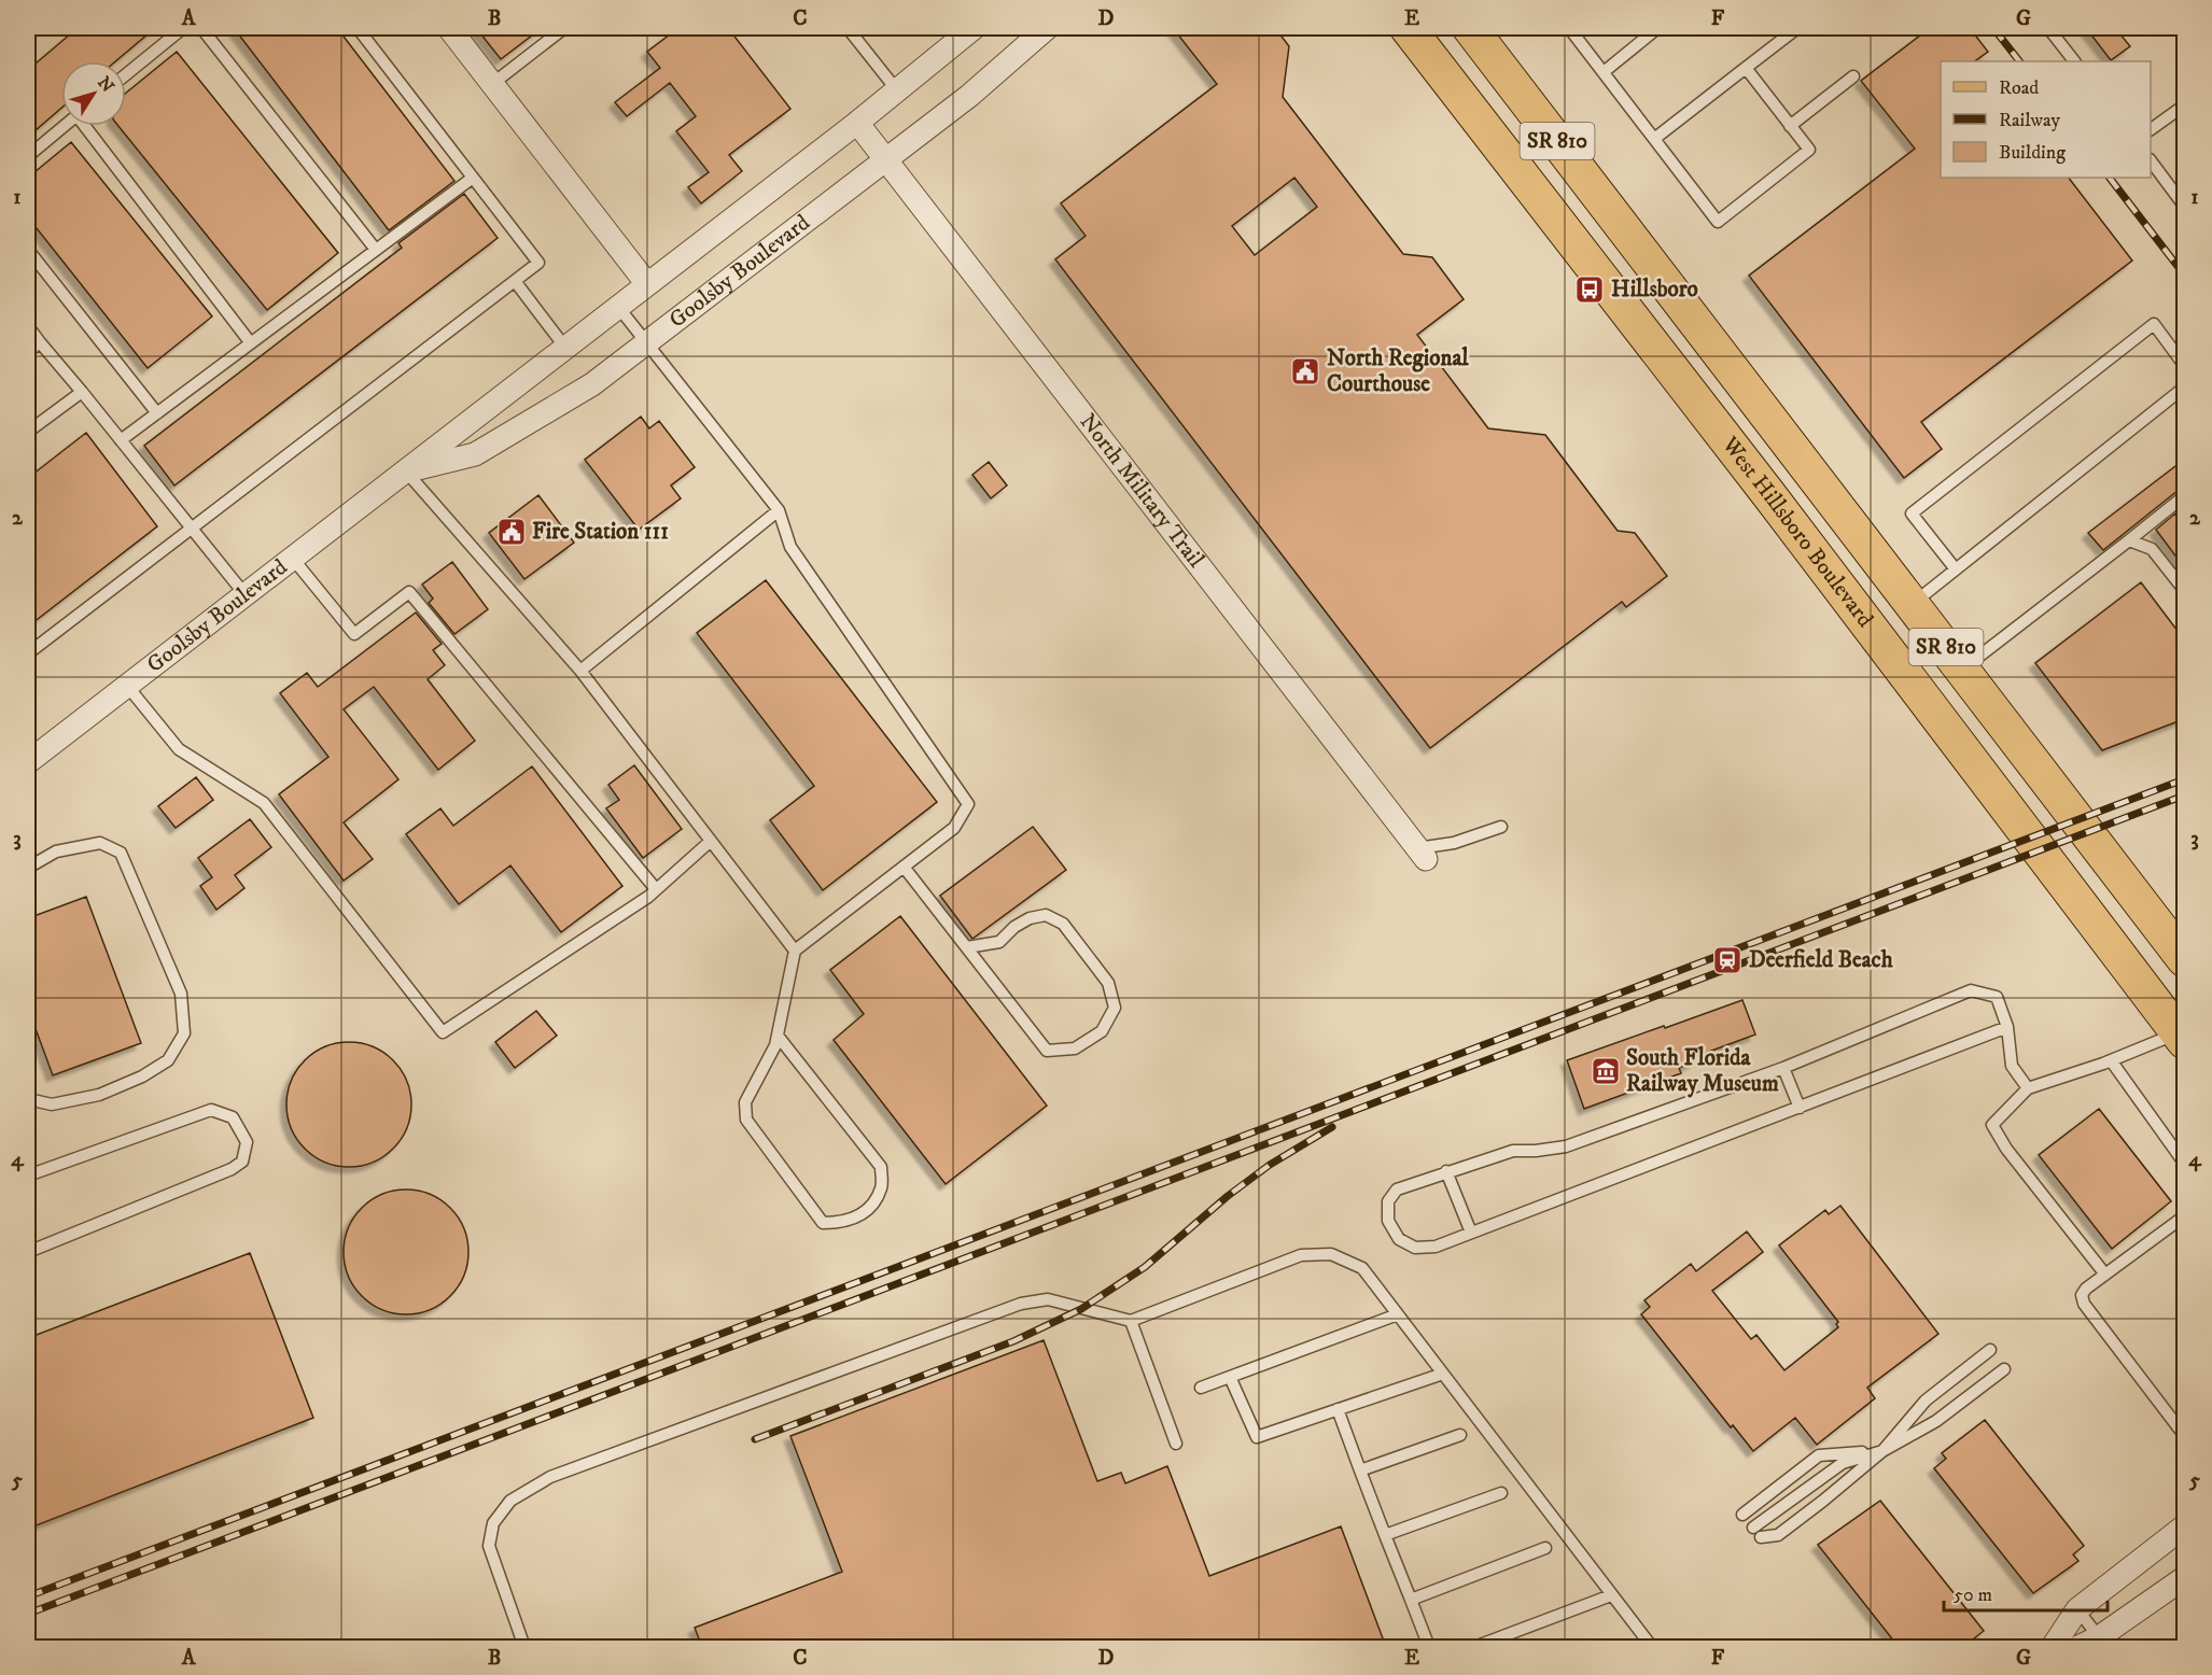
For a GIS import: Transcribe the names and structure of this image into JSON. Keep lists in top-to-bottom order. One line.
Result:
{"streets":{"main road":["SR 810","West Hillsboro Boulevard"],"street":["Goolsby Boulevard","North Military Trail"]},"crossings":[["Goolsby Boulevard","North Military Trail"]],"places":{"bus stop":["Hillsboro"],"public building":["North Regional Courthouse","Fire Station 111"],"station":["Deerfield Beach"],"museum":["South Florida Railway Museum"]},"legend":["Road","Railway","Building"],"scale_bar":"50 m","north":"top right","grid":{"columns":["A","B","C","D","E","F","G"],"rows":["1","2","3","4","5"]}}
